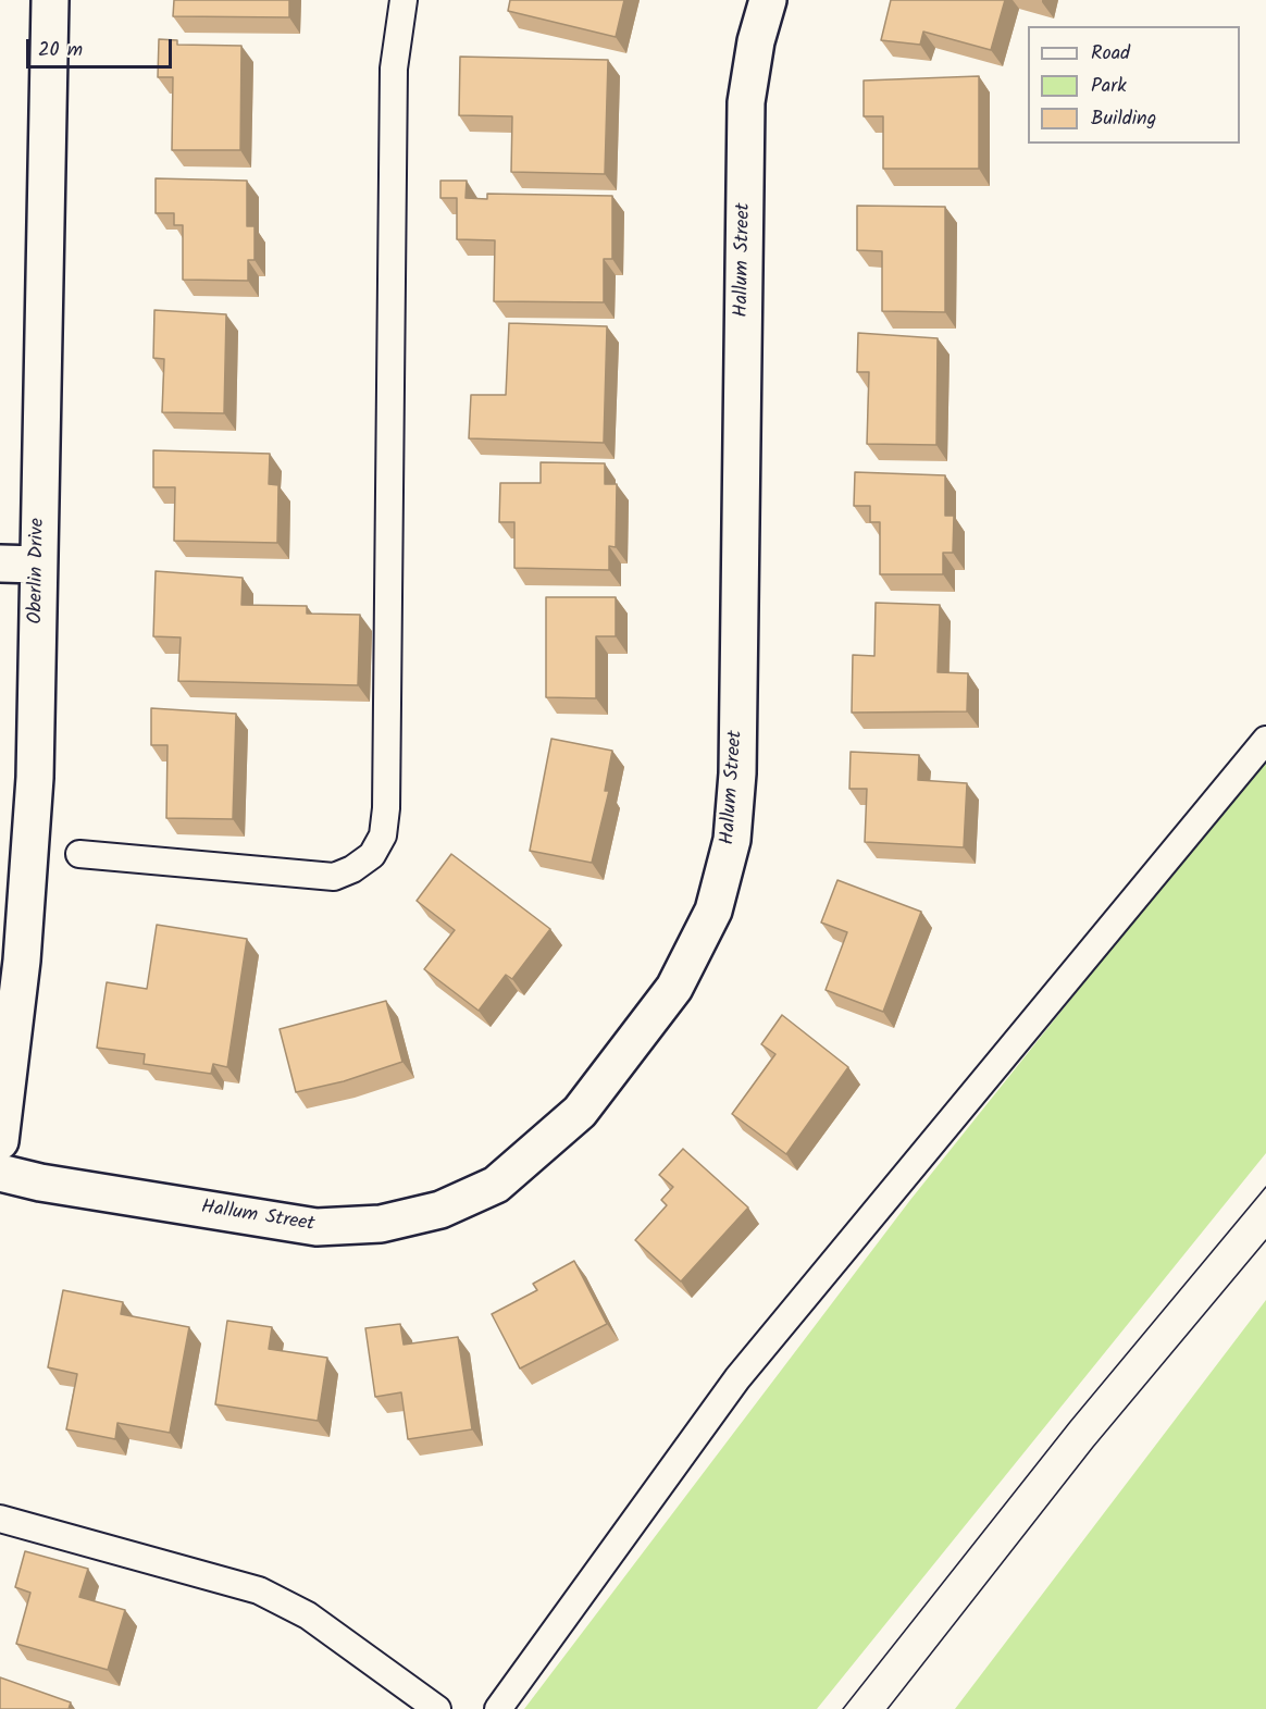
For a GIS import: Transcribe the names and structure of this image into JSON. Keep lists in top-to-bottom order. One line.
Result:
{"streets":{"street":["Hallum Street","Oberlin Drive"]},"legend":["Road","Park","Building"],"scale_bar":"20 m"}
